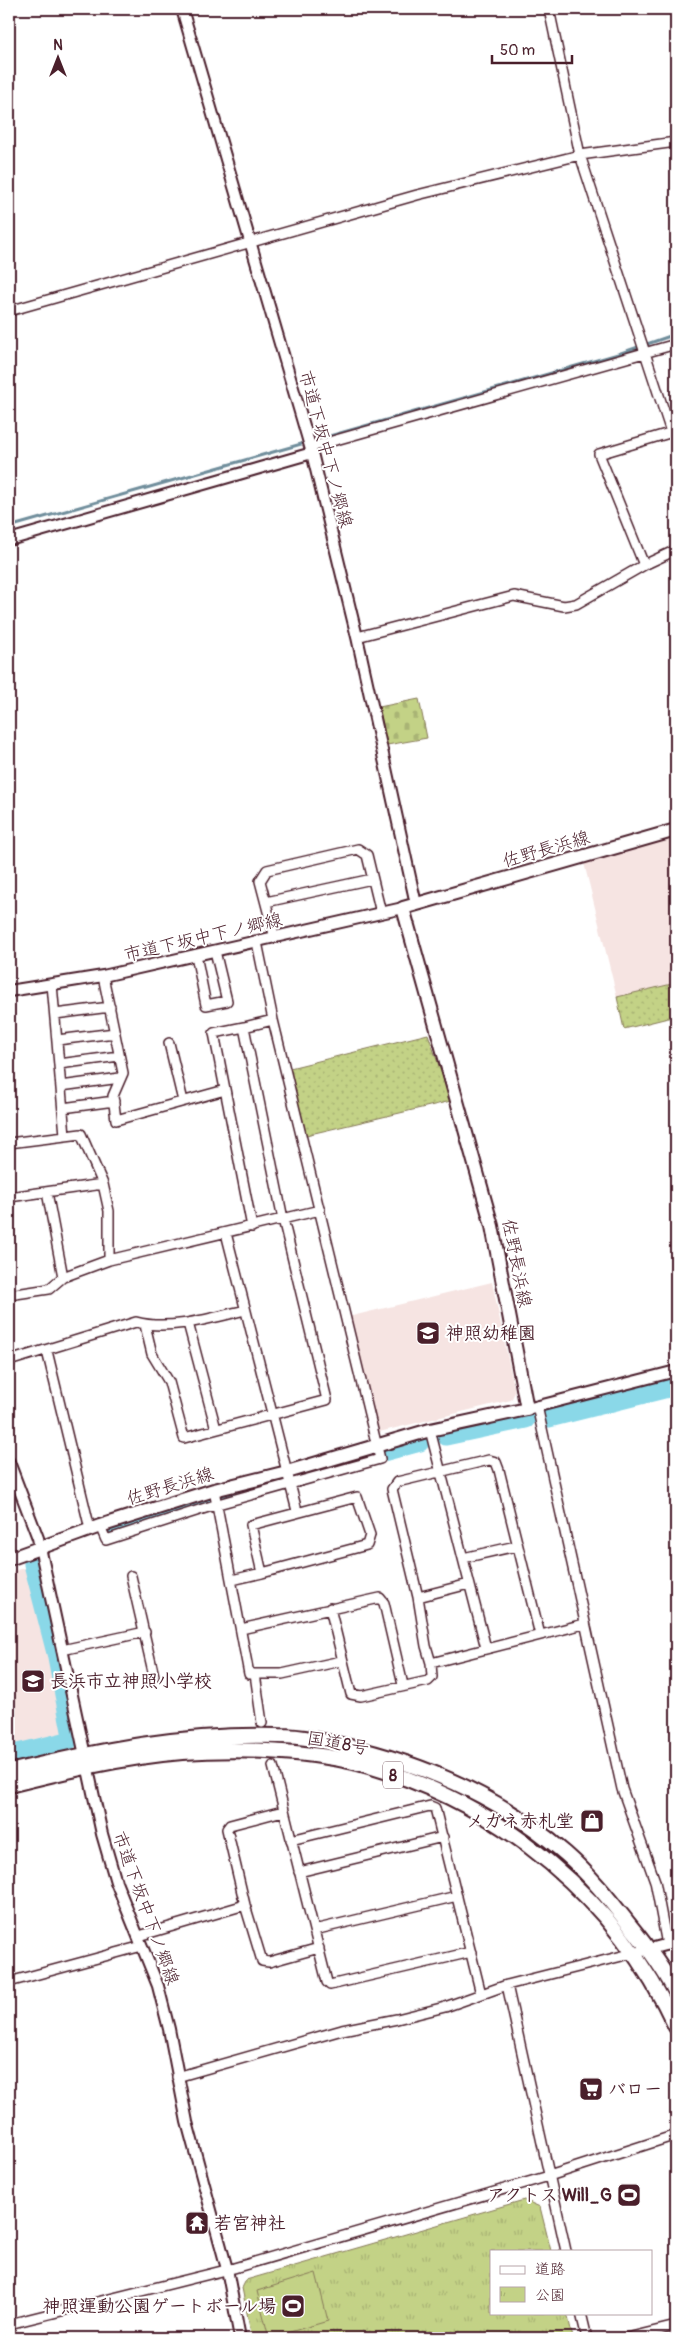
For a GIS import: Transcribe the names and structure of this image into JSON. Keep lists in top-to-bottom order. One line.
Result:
{"streets":{"highway":["国道8号","8"],"main road":["佐野長浜線"],"street":["市道下坂中下ノ郷線"]},"crossings":[["市道下坂中下ノ郷線","佐野長浜線"],["市道下坂中下ノ郷線","国道8号"]],"places":{"school or university":["神照幼稚園","長浜市立神照小学校"],"shop":["メガネ赤札堂"],"supermarket":["バロー"],"sports":["アクトス Will_G","神照運動公園ゲートボール場"],"temple":["若宮神社"]},"legend":["道路","公園"],"scale_bar":"50 m","north":"top"}
